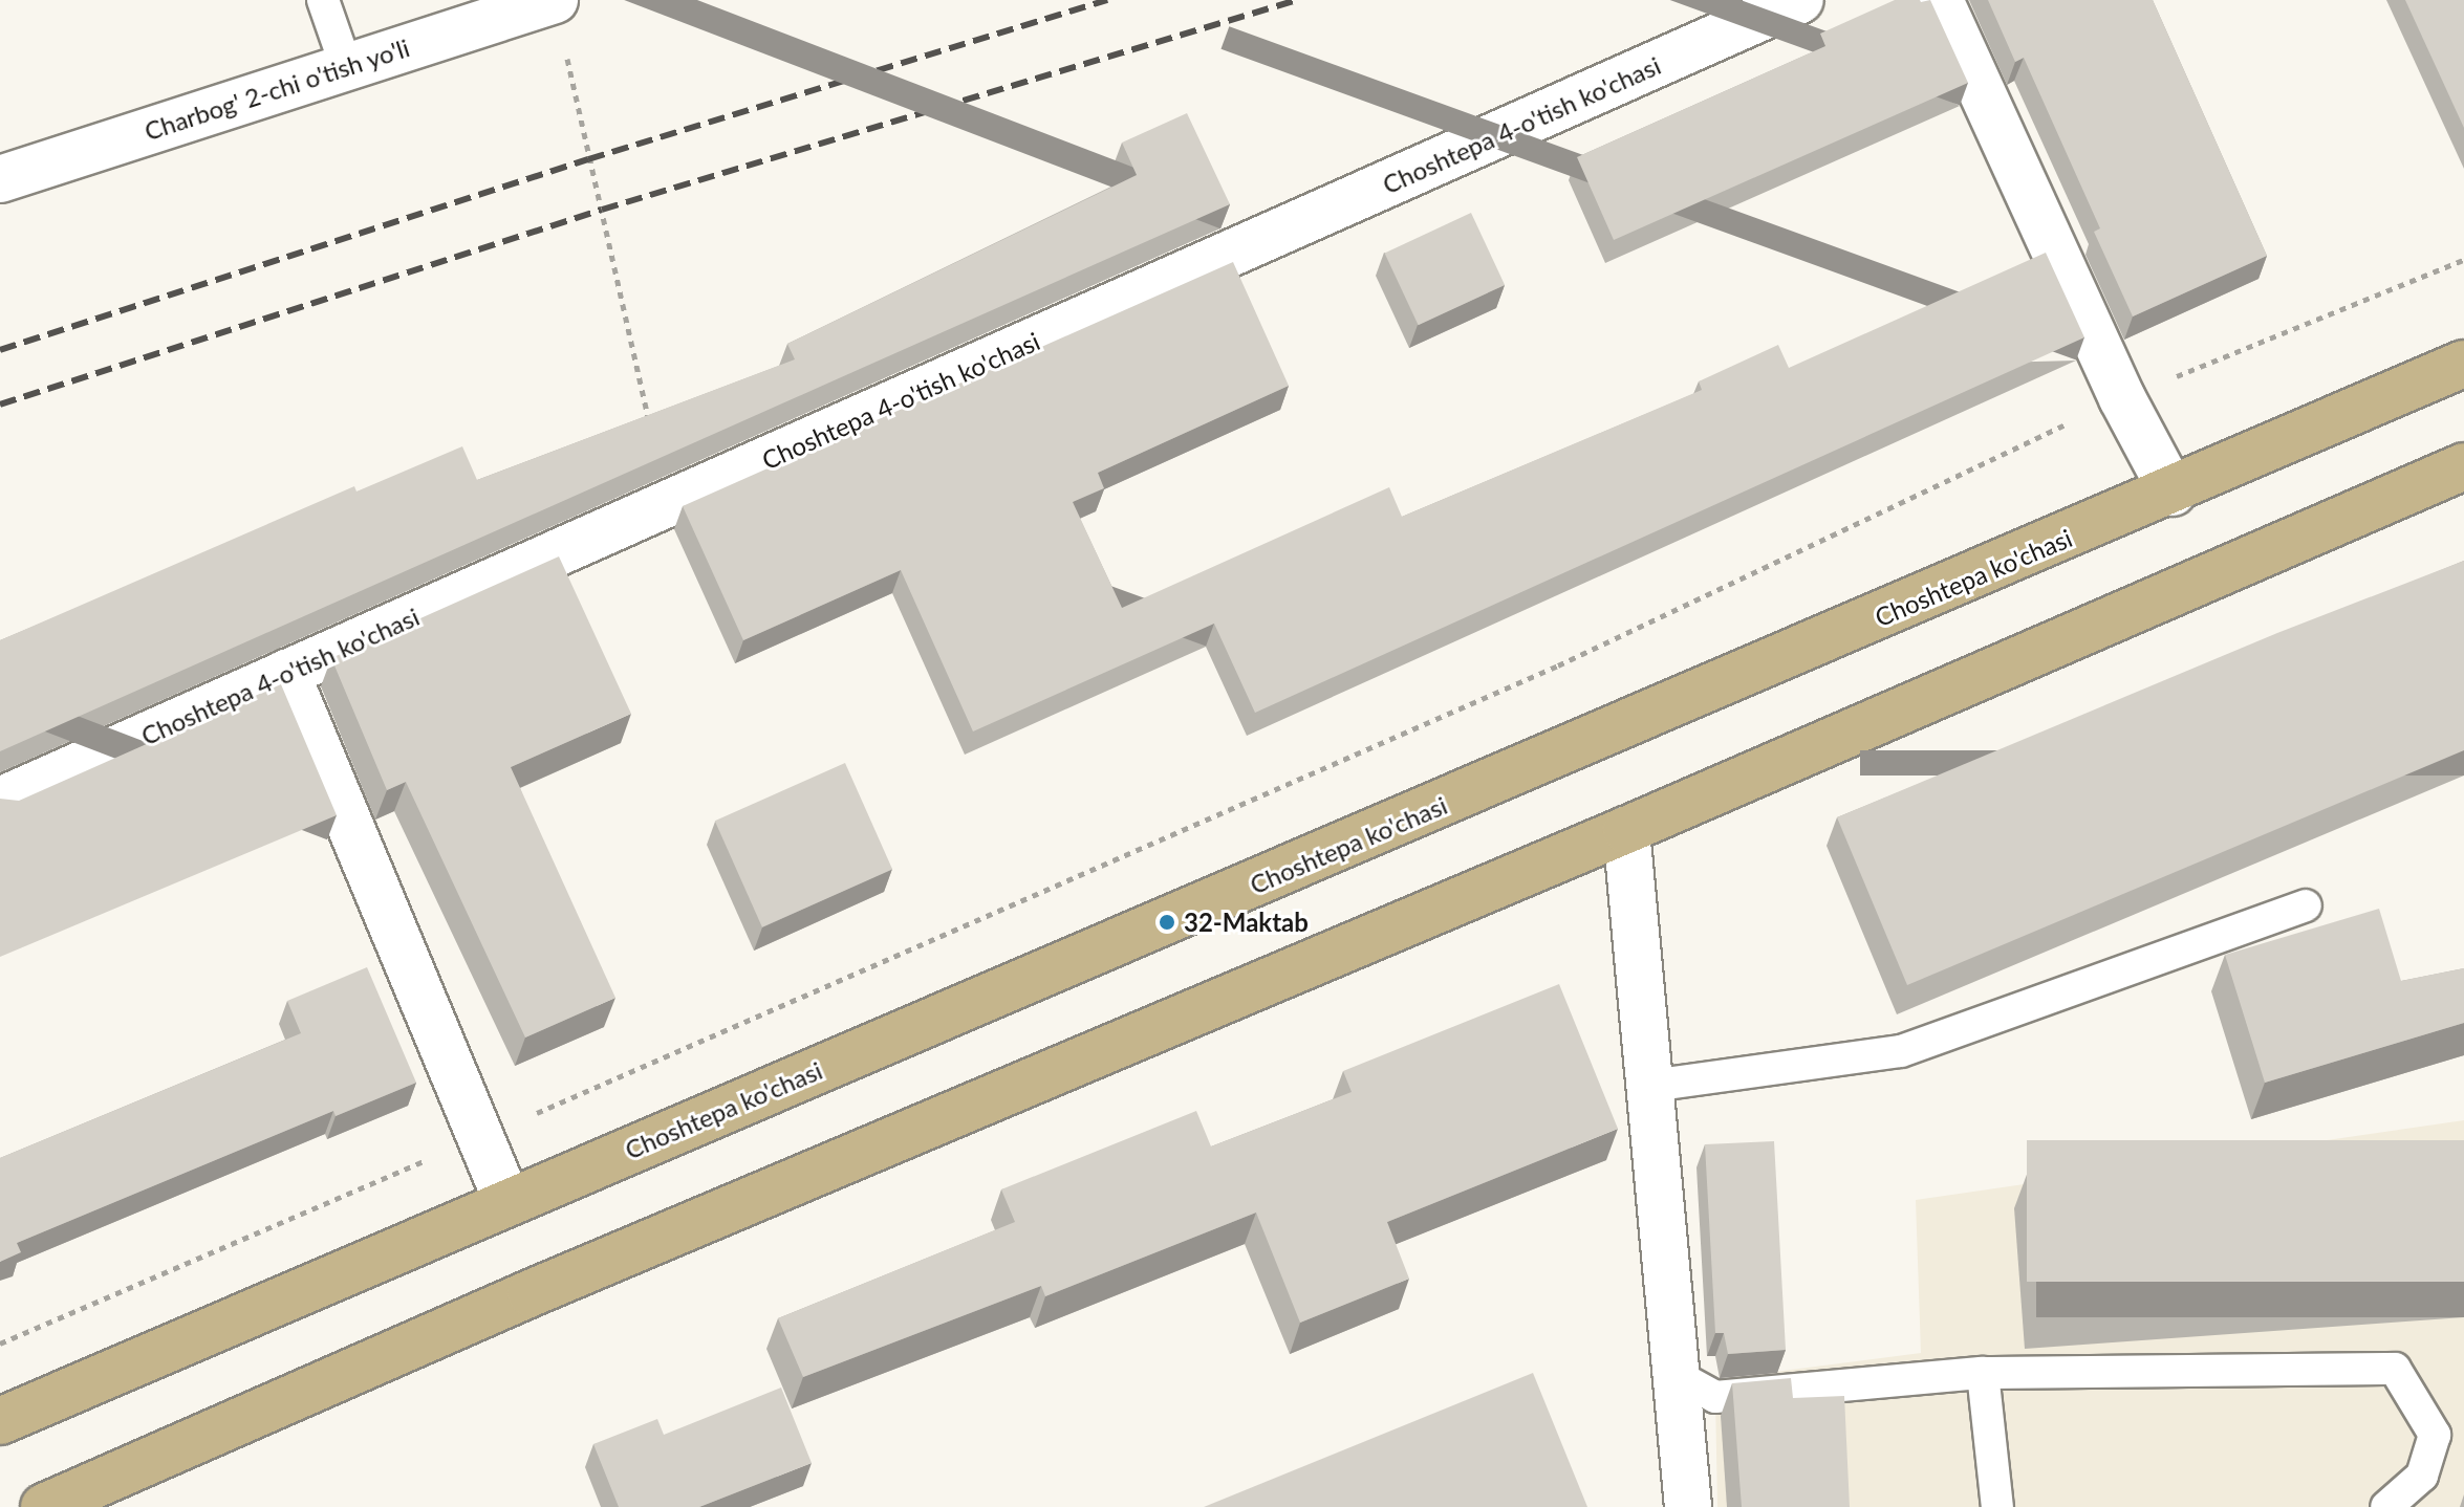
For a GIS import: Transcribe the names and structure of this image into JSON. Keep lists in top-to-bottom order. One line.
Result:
{"streets":{"main road":["Choshtepa ko'chasi"],"street":["Charbog' 2-chi o'tish yo'li","Choshtepa 4-o'tish ko'chasi"]},"places":["32-Maktab"]}
